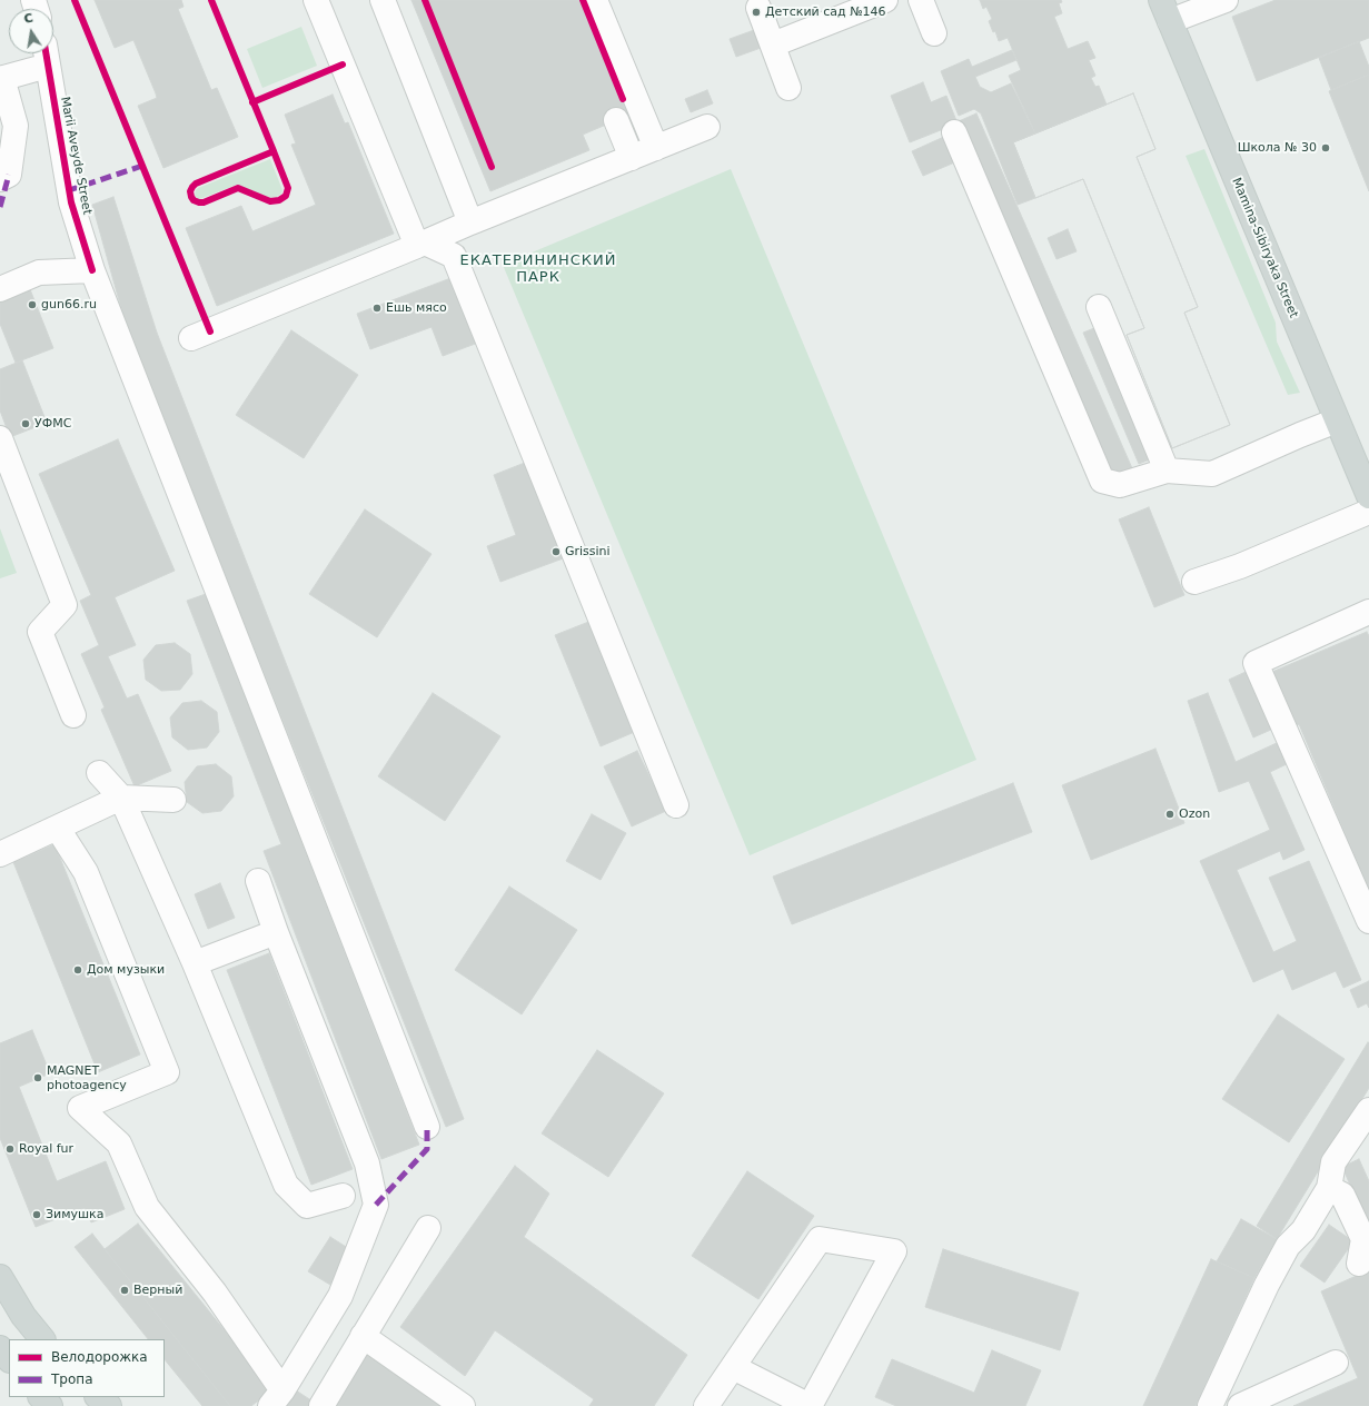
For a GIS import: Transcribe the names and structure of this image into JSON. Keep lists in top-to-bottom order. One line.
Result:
{"streets":{"main road":["Mamina-Sibiryaka Street"],"street":["Marii Aveyde Street"]},"districts":["ЕКАТЕРИНИНСКИЙ ПАРК"],"places":["Детский сад №146","Школа № 30","gun66.ru","Ешь мясо","УФМС","Grissini","Ozon","Дом музыки","MAGNET photoagency","Royal fur","Зимушка","Верный"],"legend":["Велодорожка","Тропа"],"north":"top"}
